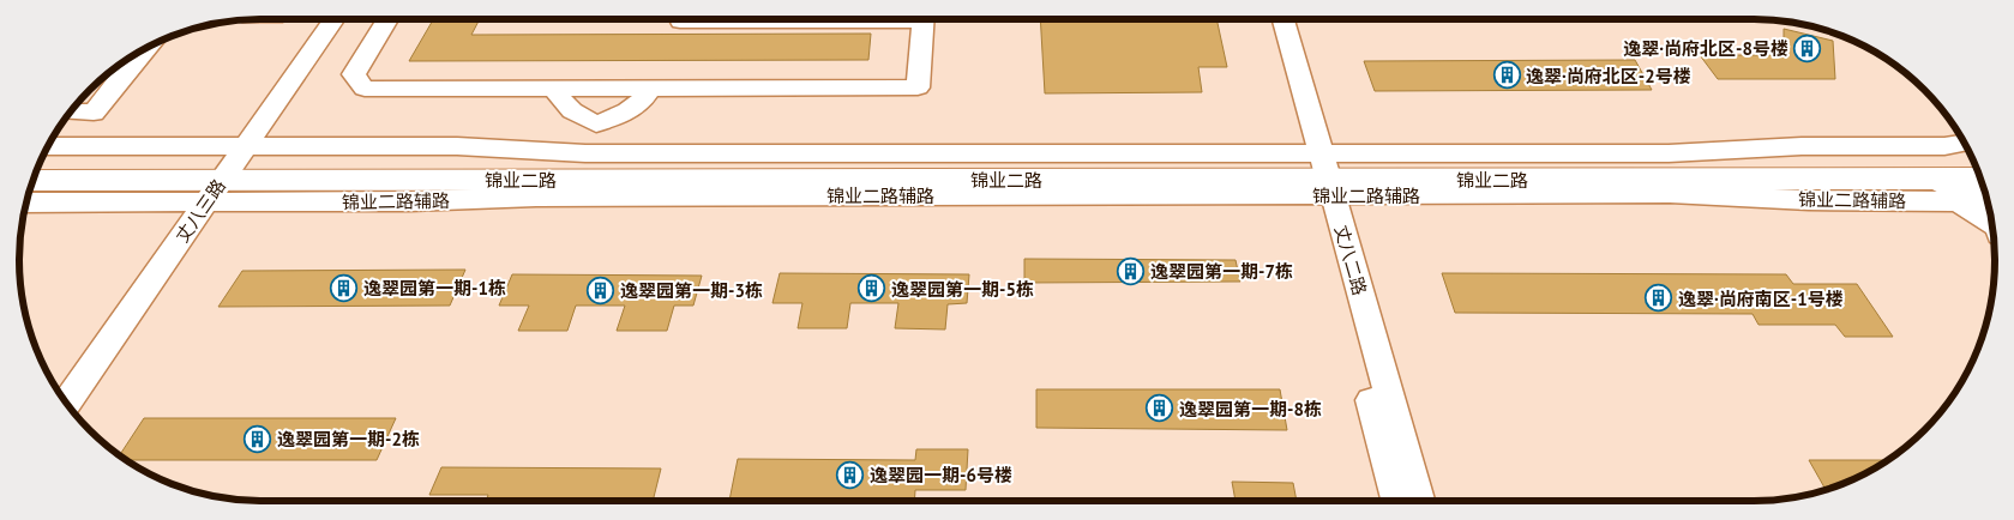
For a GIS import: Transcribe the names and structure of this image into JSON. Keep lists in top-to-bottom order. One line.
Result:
{"streets":{"main road":["锦业二路"],"street":["锦业二路辅路","丈八三路","丈八二路"]},"crossings":[["锦业二路","锦业二路辅路"],["锦业二路","丈八三路"],["锦业二路","丈八二路"],["锦业二路辅路","丈八三路"],["锦业二路辅路","丈八二路"]],"places":{"building":["逸翠·尚府北区-8号楼","逸翠·尚府北区-2号楼","逸翠园第一期-7栋","逸翠园第一期-1栋","逸翠园第一期-5栋","逸翠园第一期-3栋","逸翠·尚府南区-1号楼","逸翠园第一期-8栋","逸翠园第一期-2栋","逸翠园一期-6号楼"]}}
